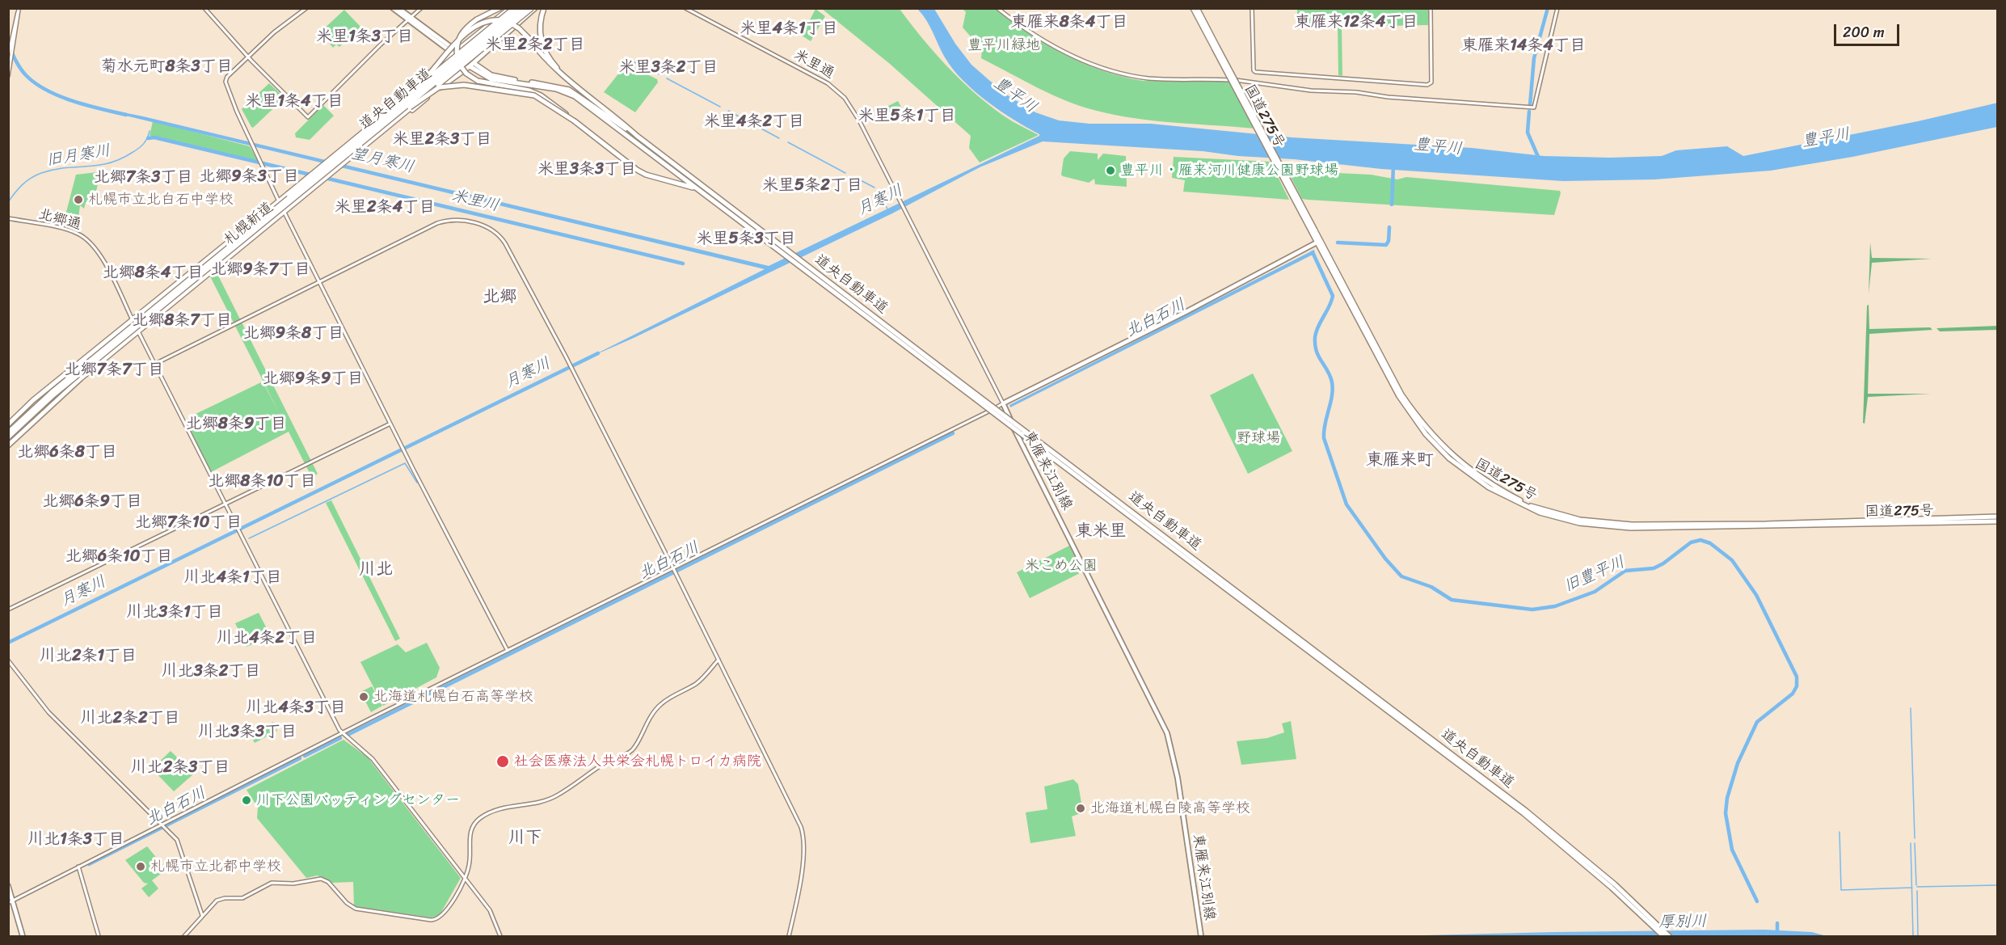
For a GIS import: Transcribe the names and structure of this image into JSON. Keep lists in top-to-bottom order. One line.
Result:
{"streets":{"highway":["道央自動車道","国道275号","札幌新道"],"main road":["東雁来江別線"],"street":["米里通","北郷通"]},"crossings":[["米里通","東雁来江別線"],["北郷通","札幌新道"]],"districts":["東雁来8条4丁目","東雁来12条4丁目","米里4条1丁目","米里1条3丁目","米里2条2丁目","東雁来14条4丁目","菊水元町8条3丁目","米里3条2丁目","米里1条4丁目","米里5条1丁目","米里4条2丁目","米里2条3丁目","米里3条3丁目","北郷9条3丁目","北郷7条3丁目","米里5条2丁目","米里2条4丁目","米里5条3丁目","北郷9条7丁目","北郷8条4丁目","北郷","北郷8条7丁目","北郷9条8丁目","北郷7条7丁目","北郷9条9丁目","北郷8条9丁目","北郷6条8丁目","東雁来町","北郷8条10丁目","北郷6条9丁目","北郷7条10丁目","東米里","北郷6条10丁目","川北","川北4条1丁目","川北3条1丁目","川北4条2丁目","川北2条1丁目","川北3条2丁目","川北4条3丁目","川北2条2丁目","川北3条3丁目","川北2条3丁目","川下","川北1条3丁目"],"water":["豊平川","旧月寒川","望月寒川","月寒川","米里川","北白石川","旧豊平川","厚別川"],"parks":["豊平川緑地","野球場","米こめ公園"],"places":["豊平川・雁来河川健康公園野球場","札幌市立北白石中学校","北海道札幌白石高等学校","社会医療法人共栄会札幌トロイカ病院","川下公園バッティングセンター","北海道札幌白陵高等学校","札幌市立北都中学校"],"scale_bar":"200 m"}
